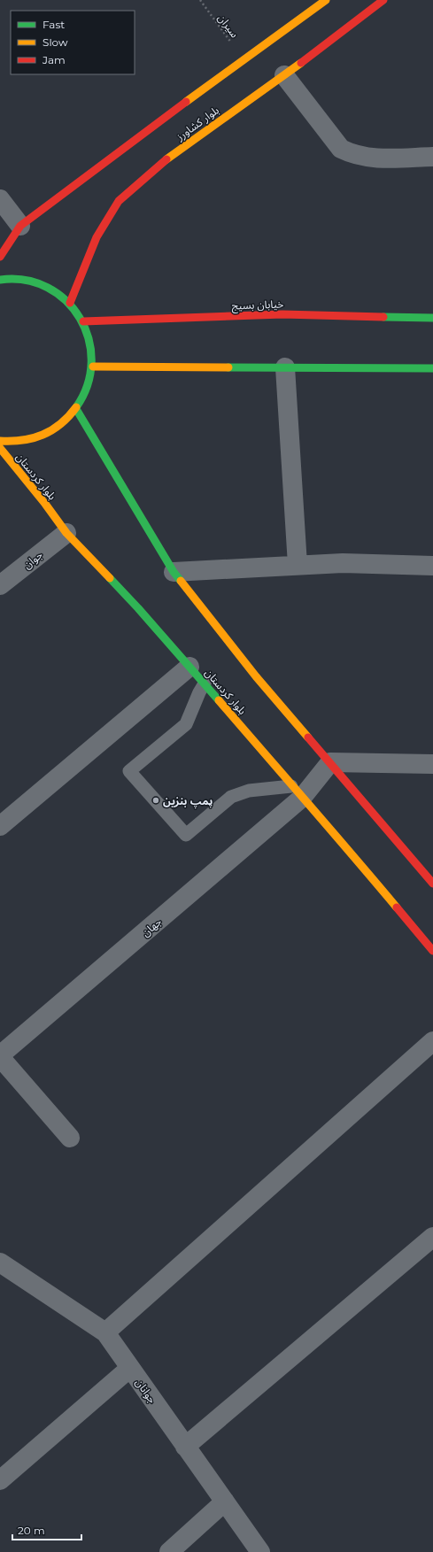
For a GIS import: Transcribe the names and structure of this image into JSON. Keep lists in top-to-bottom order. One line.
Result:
{"streets":{"main road":["بلوار کشاورز","خیابان بسیج","بلوار کردستان"],"street":["جوان","جهان","جوانان"],"path":["سیران"]},"crossings":[["بلوار کردستان","جوان"],["بلوار کردستان","جهان"]],"places":["پمپ بنزین"],"legend":["Fast","Slow","Jam"],"scale_bar":"20 m"}
